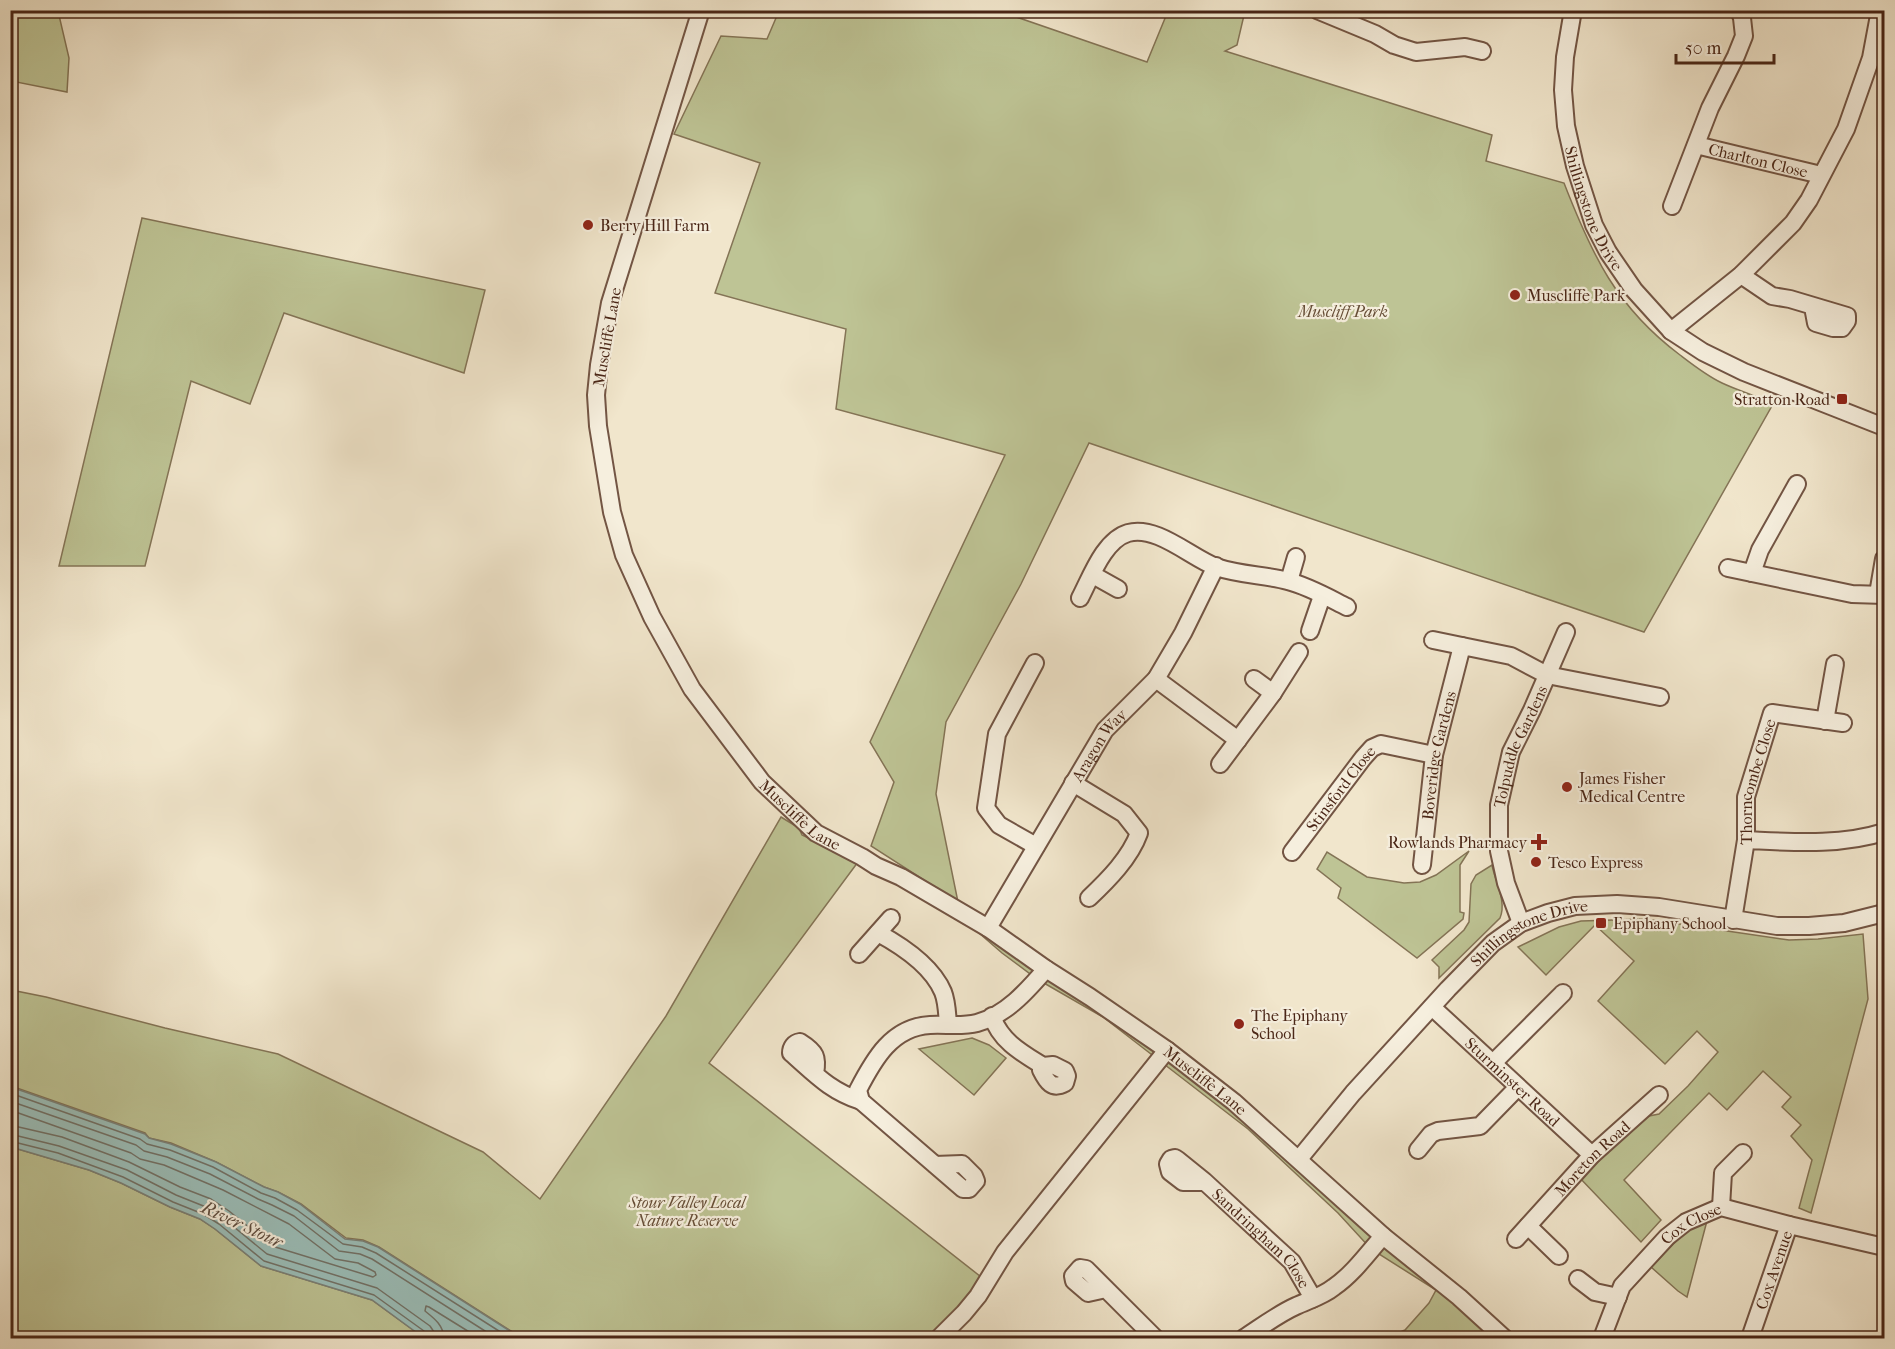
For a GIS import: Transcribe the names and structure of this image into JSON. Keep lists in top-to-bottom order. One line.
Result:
{"streets":{"street":["Charlton Close","Shillingstone Drive","Muscliffe Lane","Aragon Way","Tolpuddle Gardens","Boveridge Gardens","Thorncombe Close","Stinsford Close","Sturminster Road","Moreton Road","Cox Close","Sandringham Close","Cox Avenue"]},"crossings":[["Shillingstone Drive","Muscliffe Lane"],["Shillingstone Drive","Tolpuddle Gardens"],["Shillingstone Drive","Thorncombe Close"],["Shillingstone Drive","Sturminster Road"],["Muscliffe Lane","Aragon Way"],["Boveridge Gardens","Stinsford Close"],["Sturminster Road","Moreton Road"],["Cox Close","Cox Avenue"]],"water":["River Stour"],"parks":["Muscliff Park","Stour Valley Local Nature Reserve"],"places":{"other":["Berry Hill Farm","Muscliffe Park","James Fisher Medical Centre","Tesco Express","The Epiphany School"],"transit":["Stratton Road","Epiphany School"],"health":["Rowlands Pharmacy"]},"scale_bar":"50 m"}
